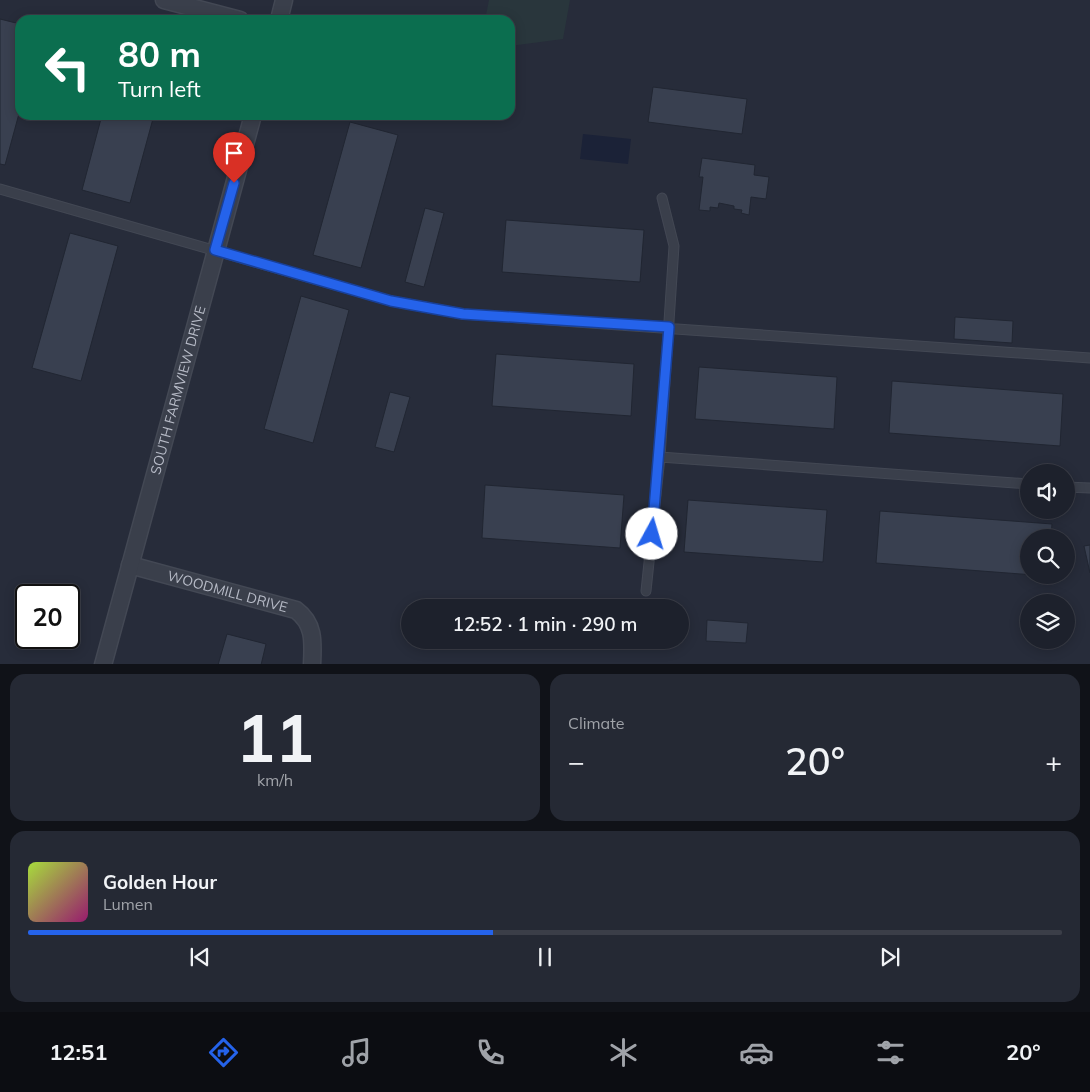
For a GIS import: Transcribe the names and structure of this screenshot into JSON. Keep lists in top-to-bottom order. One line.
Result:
{"streets":{"street":["SOUTH FARMVIEW DRIVE","WOODMILL DRIVE"]},"crossings":[["SOUTH FARMVIEW DRIVE","WOODMILL DRIVE"]],"page":{"turn":["80 m","Turn left"],"limit":"20","trip":"12:52 · 1 min · 290 m","tile":[["11","km/h"],"Climate"],"heat":["−","20°","+"],"song":["Golden Hour","Lumen"],"tabs":["12:51","20°"]}}
